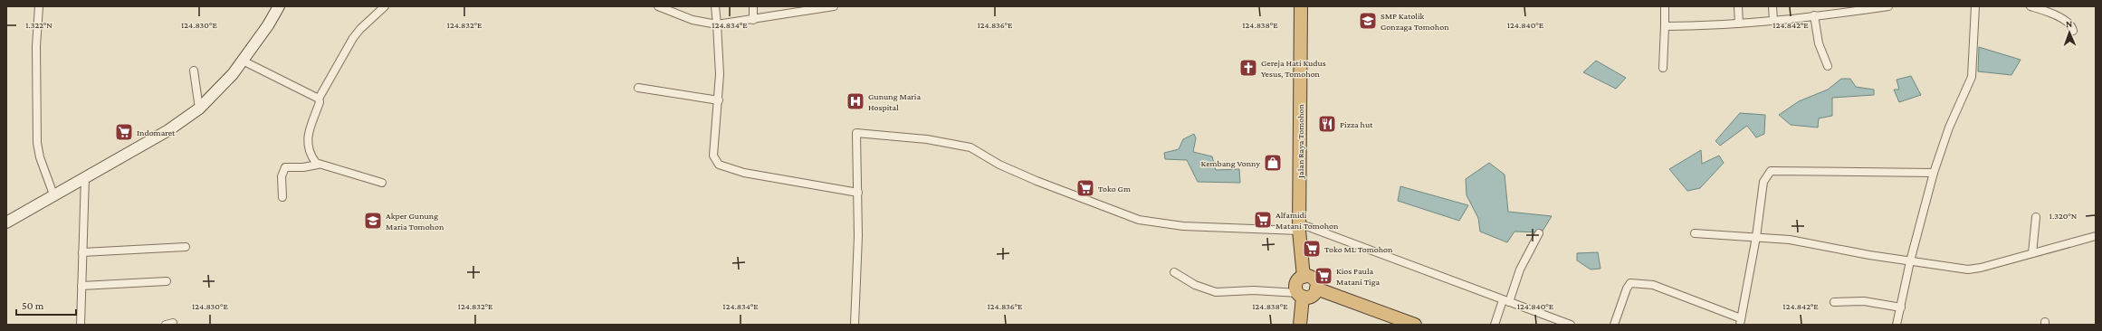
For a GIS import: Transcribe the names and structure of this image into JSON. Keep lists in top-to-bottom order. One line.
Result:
{"streets":{"highway":["Jalan Raya Tomohon"]},"places":{"school or university":["SMP Katolik Gonzaga Tomohon","Akper Gunung Maria Tomohon"],"church":["Gereja Hati Kudus Yesus, Tomohon"],"hospital":["Gunung Maria Hospital"],"restaurant":["Pizza hut"],"supermarket":["Indomaret","Toko Gm","Alfamidi Matani Tomohon","Toko ML Tomohon","Kios Paula Matani Tiga"],"shop":["Kembang Vonny"]},"scale_bar":"50 m","north":"top","coordinates":["1.322°N","124.830°E","124.832°E","124.834°E","124.836°E","124.838°E","124.840°E","124.842°E","1.320°N"]}
